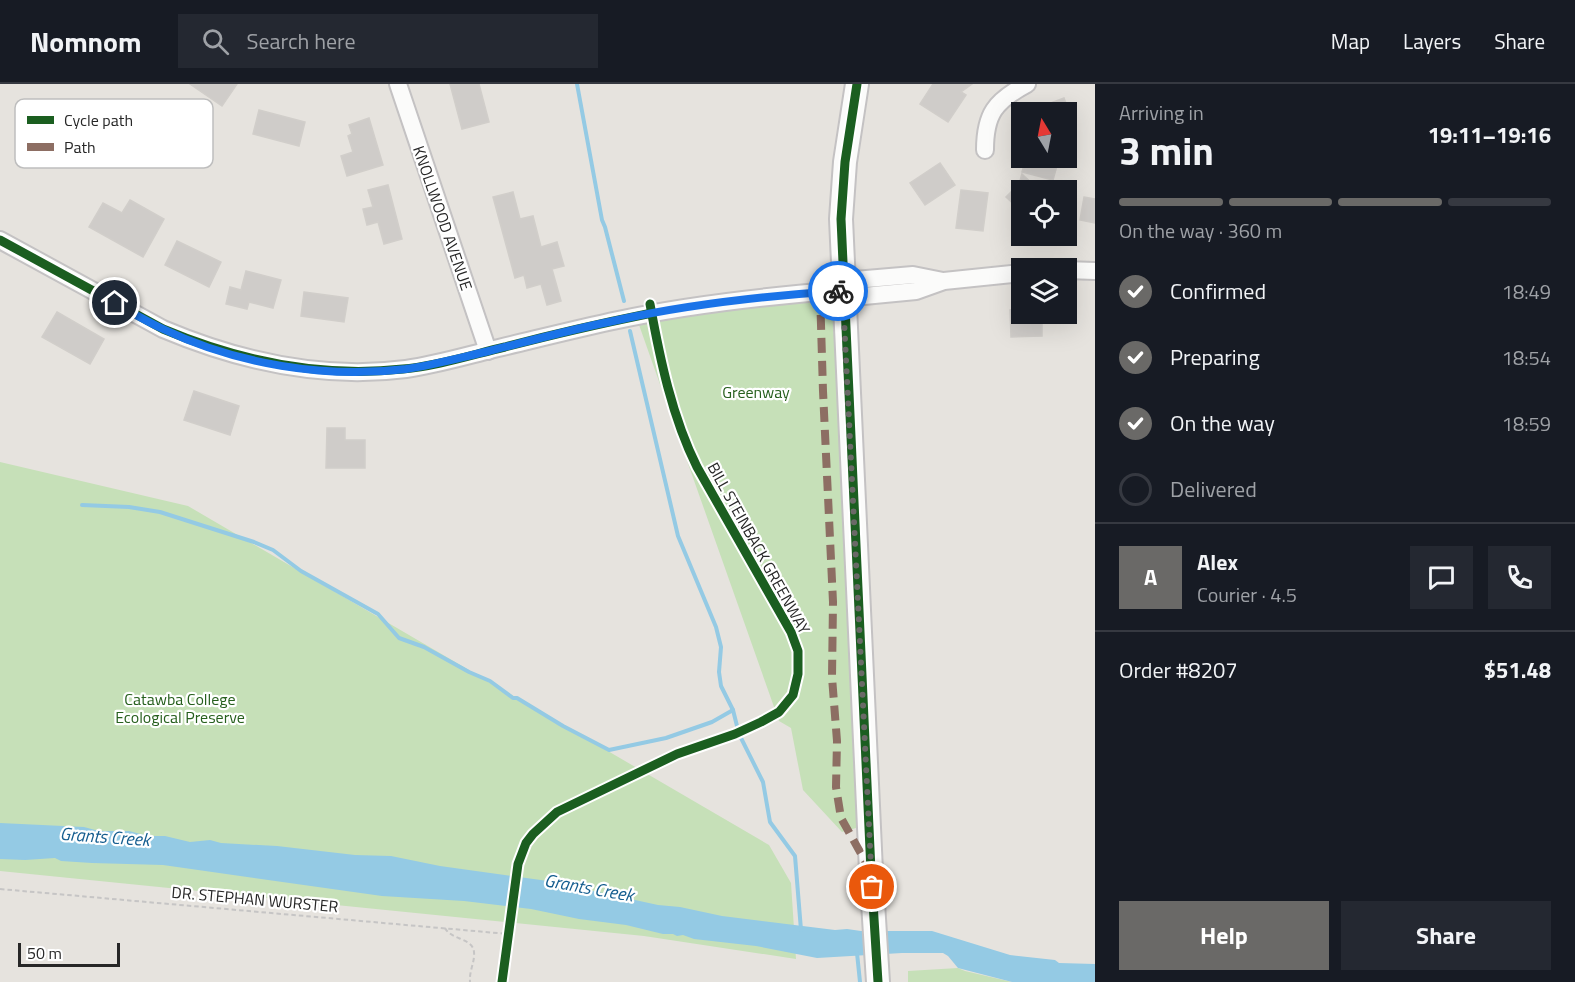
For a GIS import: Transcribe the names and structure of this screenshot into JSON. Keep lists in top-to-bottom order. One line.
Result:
{"streets":{"street":["KNOLLWOOD AVENUE"],"path":["DR. STEPHAN WURSTER"],"cycle path":["BILL STEINBACK GREENWAY"]},"water":["Grants Creek"],"parks":["Greenway","Catawba College Ecological Preserve"],"legend":["Cycle path","Path"],"scale_bar":"50 m","north":"top","page":{"header":"Nomnom","search":"Search here","nav":["Map","Layers","Share"],"heading":["3 min","Arriving in","19:11–19:16"],"panel":["Alex","Courier · 4.5","Order #8207","$51.48"],"bar":"On the way · 360 m","list":[["Confirmed","18:49"],["Preparing","18:54"],["On the way","18:59"],"Delivered"],"round":"A","buttons":["Help","Share"],"scale":"50 m"}}
